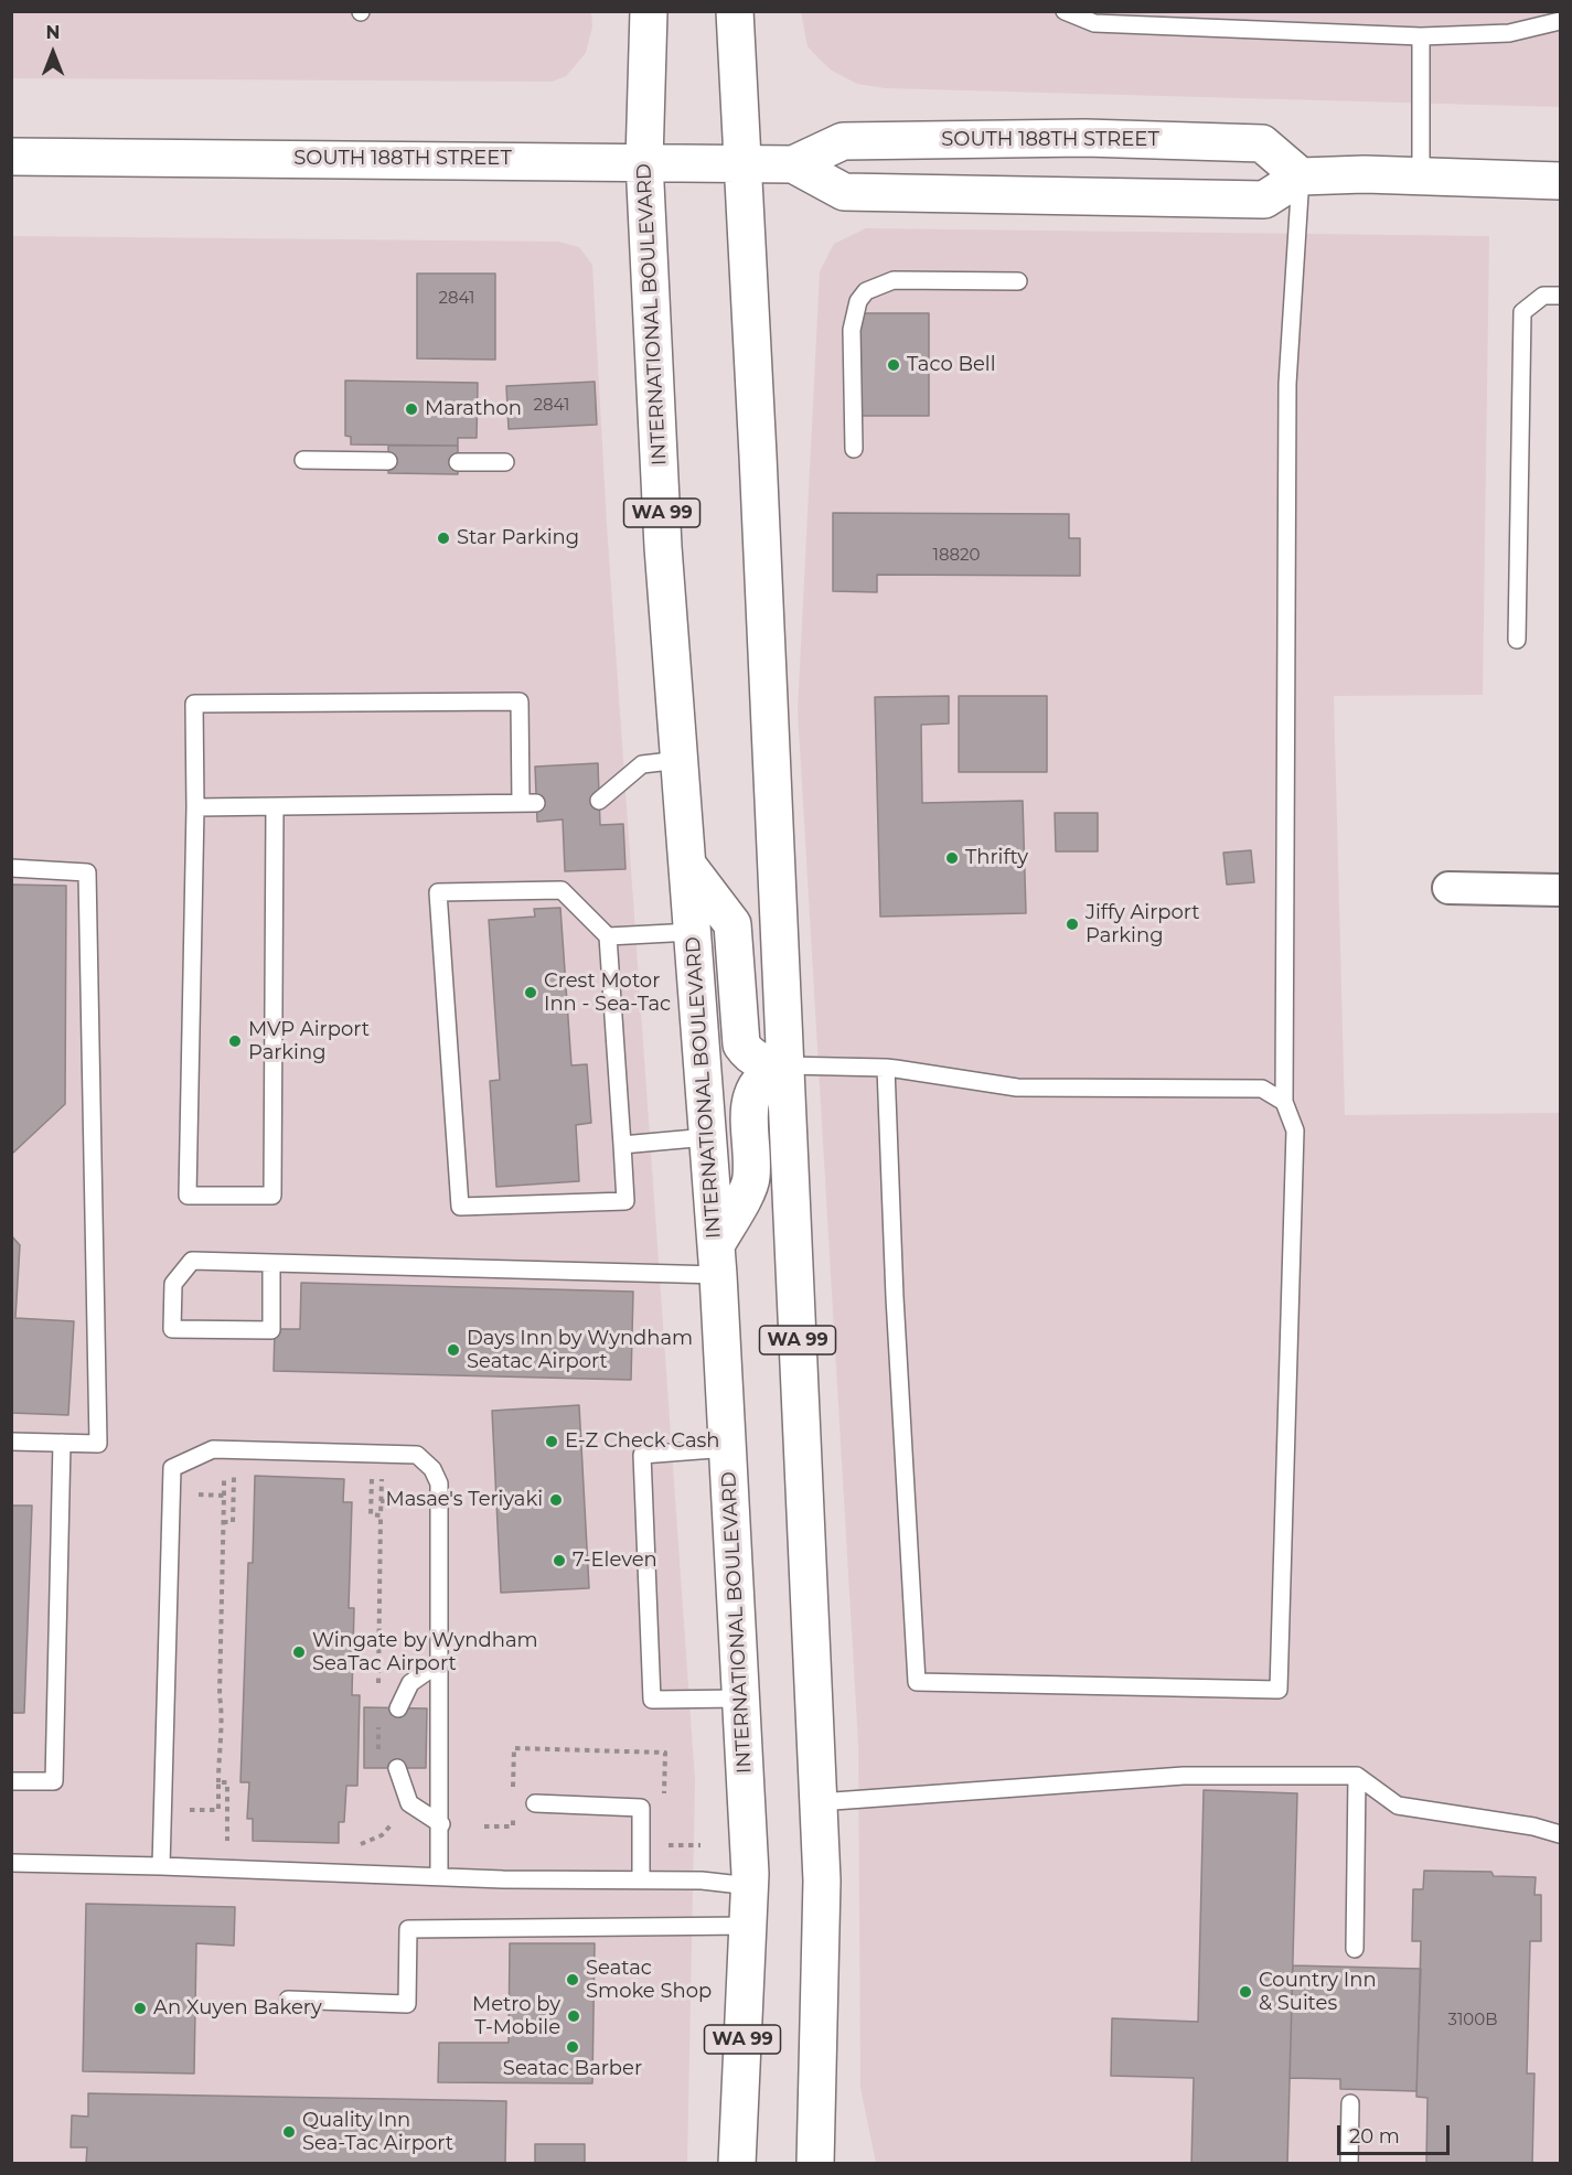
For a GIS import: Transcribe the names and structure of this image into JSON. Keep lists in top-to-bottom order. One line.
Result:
{"streets":{"main road":["SOUTH 188TH STREET","INTERNATIONAL BOULEVARD","WA 99"]},"crossings":[["SOUTH 188TH STREET","INTERNATIONAL BOULEVARD"],["SOUTH 188TH STREET","WA 99"]],"places":["Taco Bell","Marathon","Star Parking","Thrifty","Jiffy Airport Parking","Crest Motor Inn - Sea-Tac","MVP Airport Parking","Days Inn by Wyndham Seatac Airport","E-Z Check Cash","Masae's Teriyaki","7-Eleven","Wingate by Wyndham SeaTac Airport","Seatac Smoke Shop","Country Inn & Suites","An Xuyen Bakery","Metro by T-Mobile","Seatac Barber","Quality Inn Sea-Tac Airport"],"house_numbers":["2841","2841","18820","3100B"],"scale_bar":"20 m","north":"top"}
